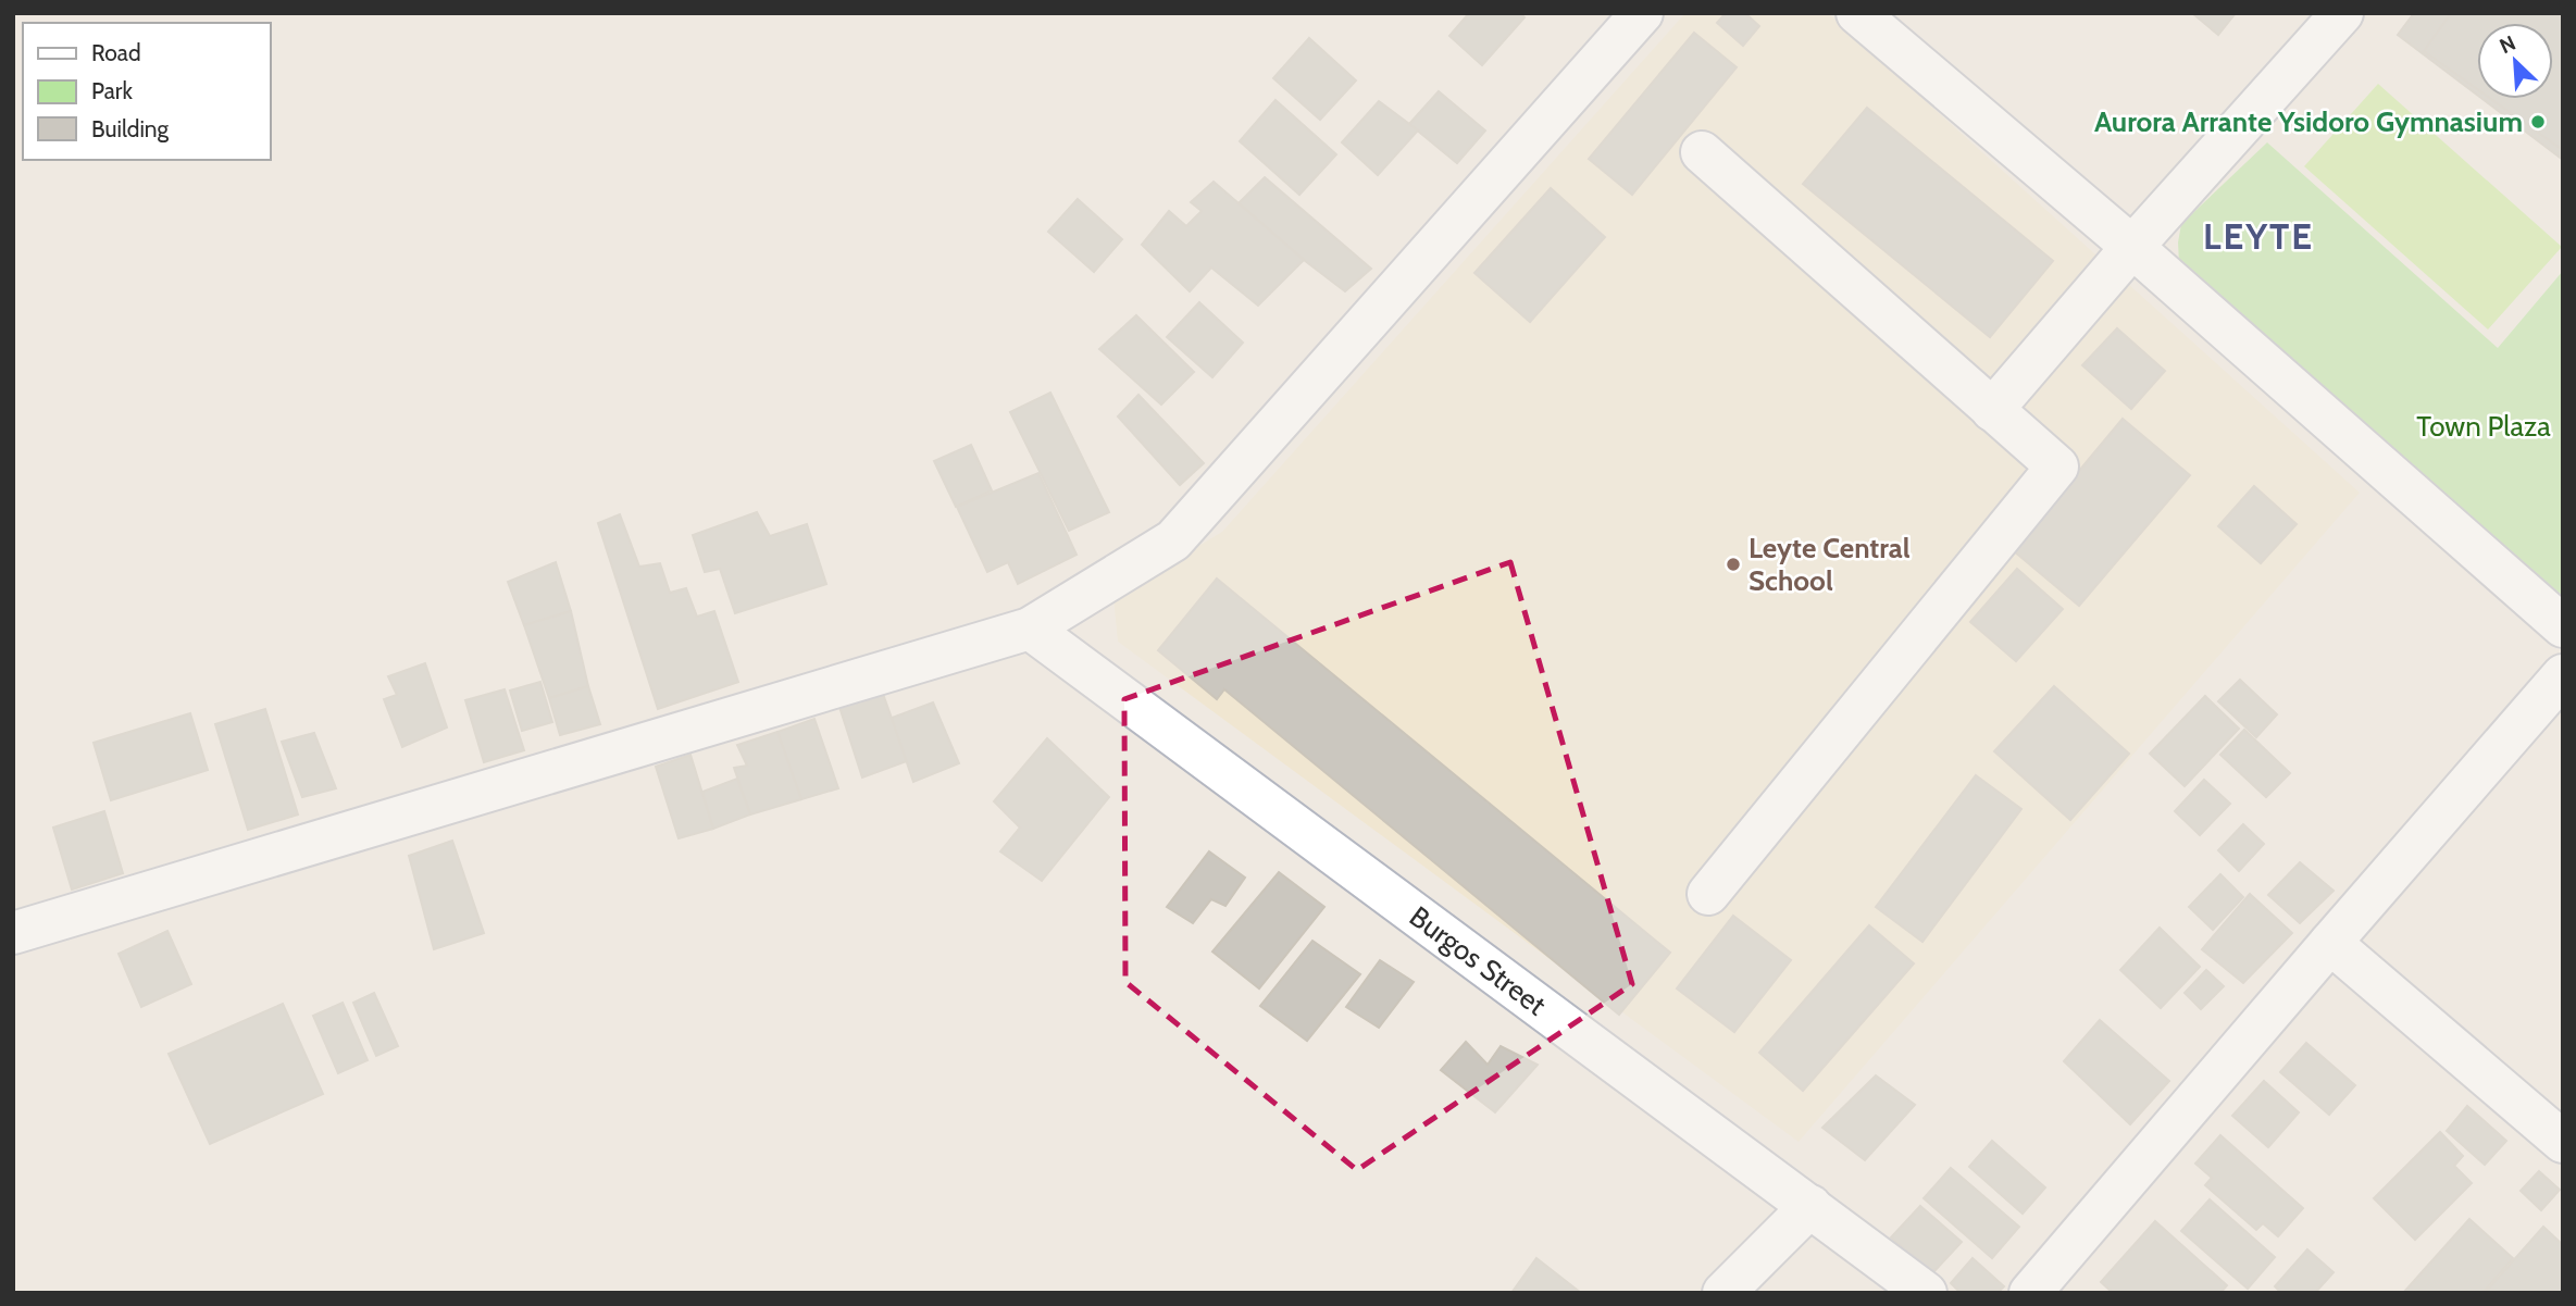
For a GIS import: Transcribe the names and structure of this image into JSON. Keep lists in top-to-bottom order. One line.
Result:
{"streets":{"street":["Burgos Street"]},"districts":["LEYTE"],"parks":["Town Plaza"],"places":["Aurora Arrante Ysidoro Gymnasium","Leyte Central School"],"legend":["Road","Park","Building"],"north":"top left"}
